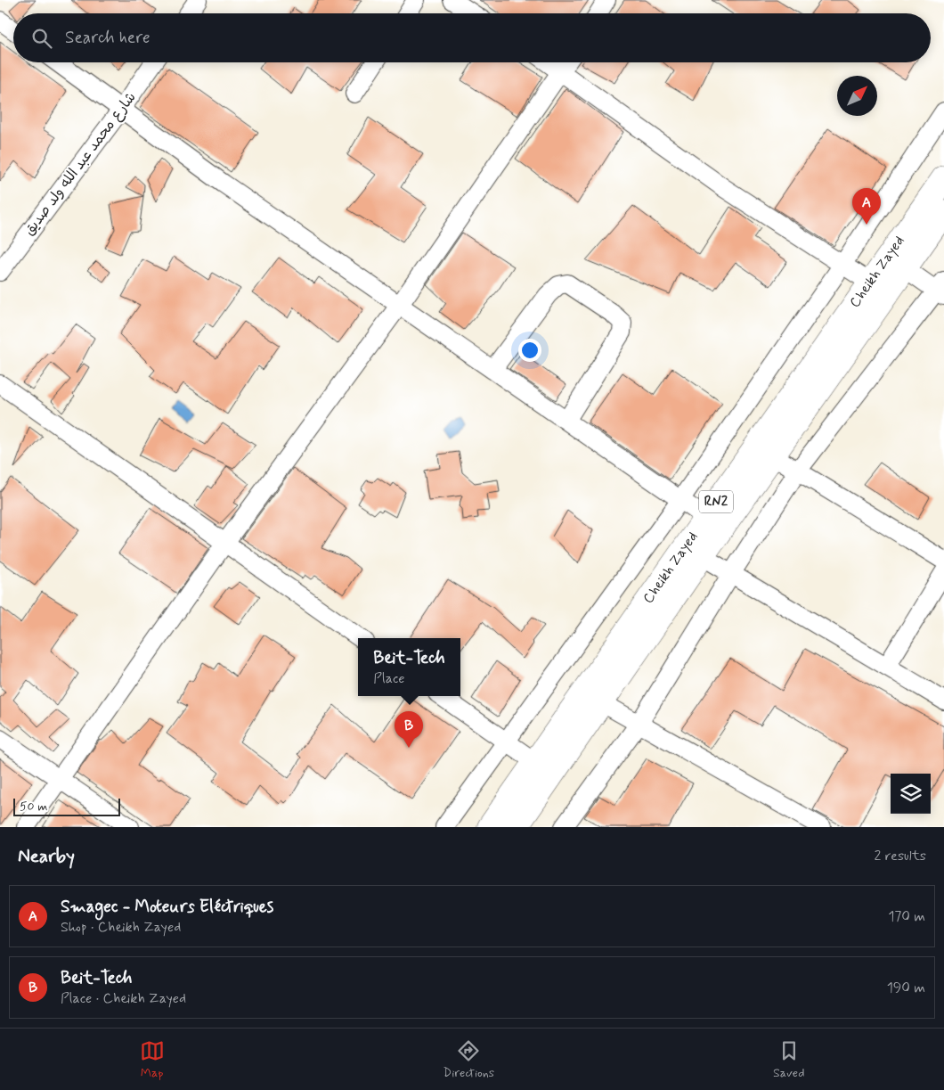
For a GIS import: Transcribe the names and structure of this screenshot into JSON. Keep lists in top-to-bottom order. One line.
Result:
{"streets":{"highway":["Cheikh Zayed","RN2"],"street":["شارع محمد عبد الله ولد صديق"]},"scale_bar":"50 m","north":"top right","page":{"search":"Search here","pins":["A","B"],"popup":["Beit-Tech","Place"],"scale":"50 m","heading":["Nearby","2 results"],"list":[{"mark":"A","name":"Smagec - Moteurs Eléctriques","note":"Shop · Cheikh Zayed","value":"170 m"},{"mark":"B","name":"Beit-Tech","note":"Place · Cheikh Zayed","value":"190 m"}],"nav":["Map","Directions","Saved"]}}
